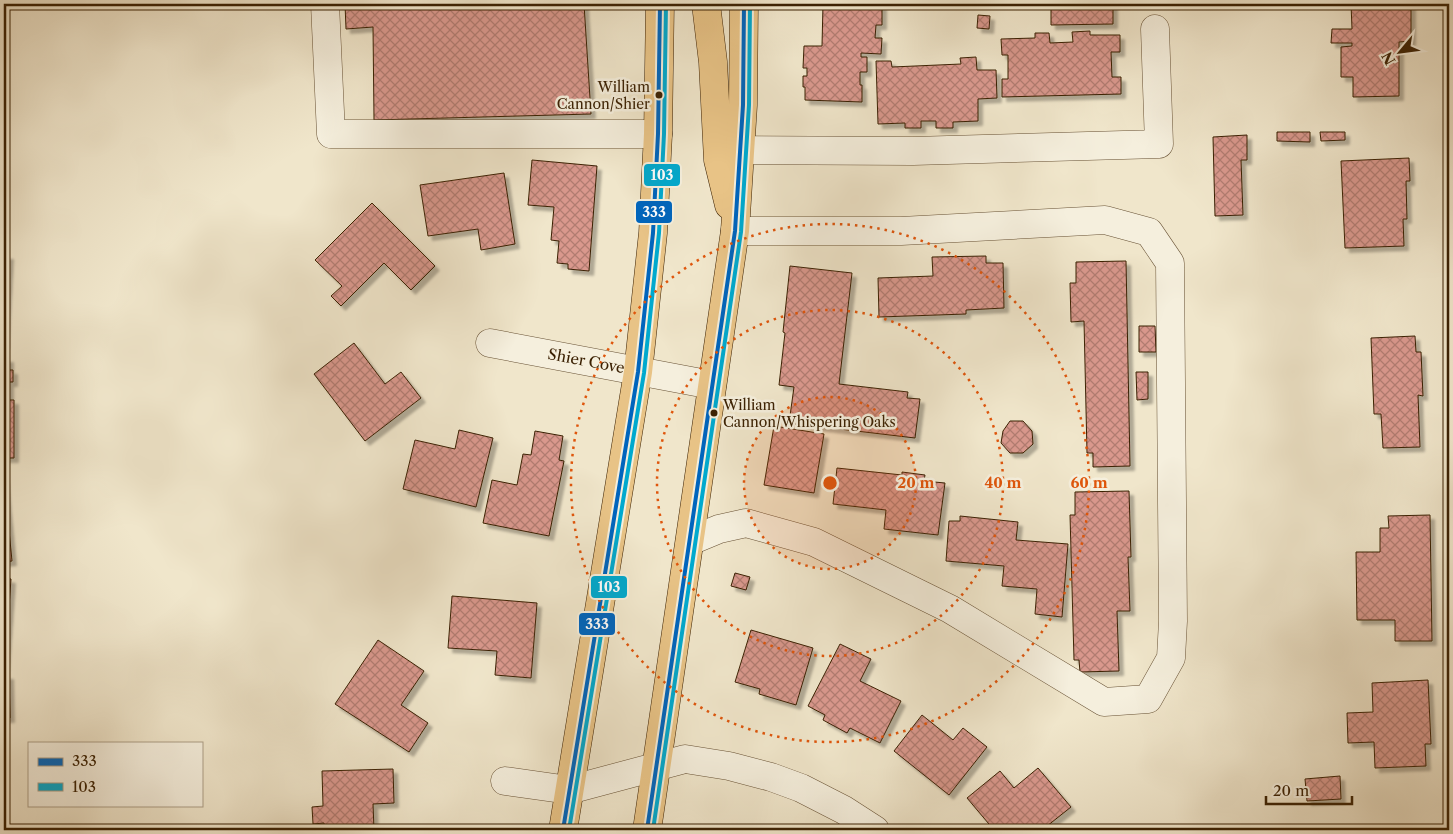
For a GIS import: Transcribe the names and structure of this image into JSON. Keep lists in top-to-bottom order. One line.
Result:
{"streets":{"street":["Shier Cove"]},"places":["William Cannon/Shier","William Cannon/Whispering Oaks"],"lines":["transit line 333","transit line 103"],"legend":["333","103"],"scale_bar":"20 m","north":"bottom left","rings":["20 m","40 m","60 m"]}
